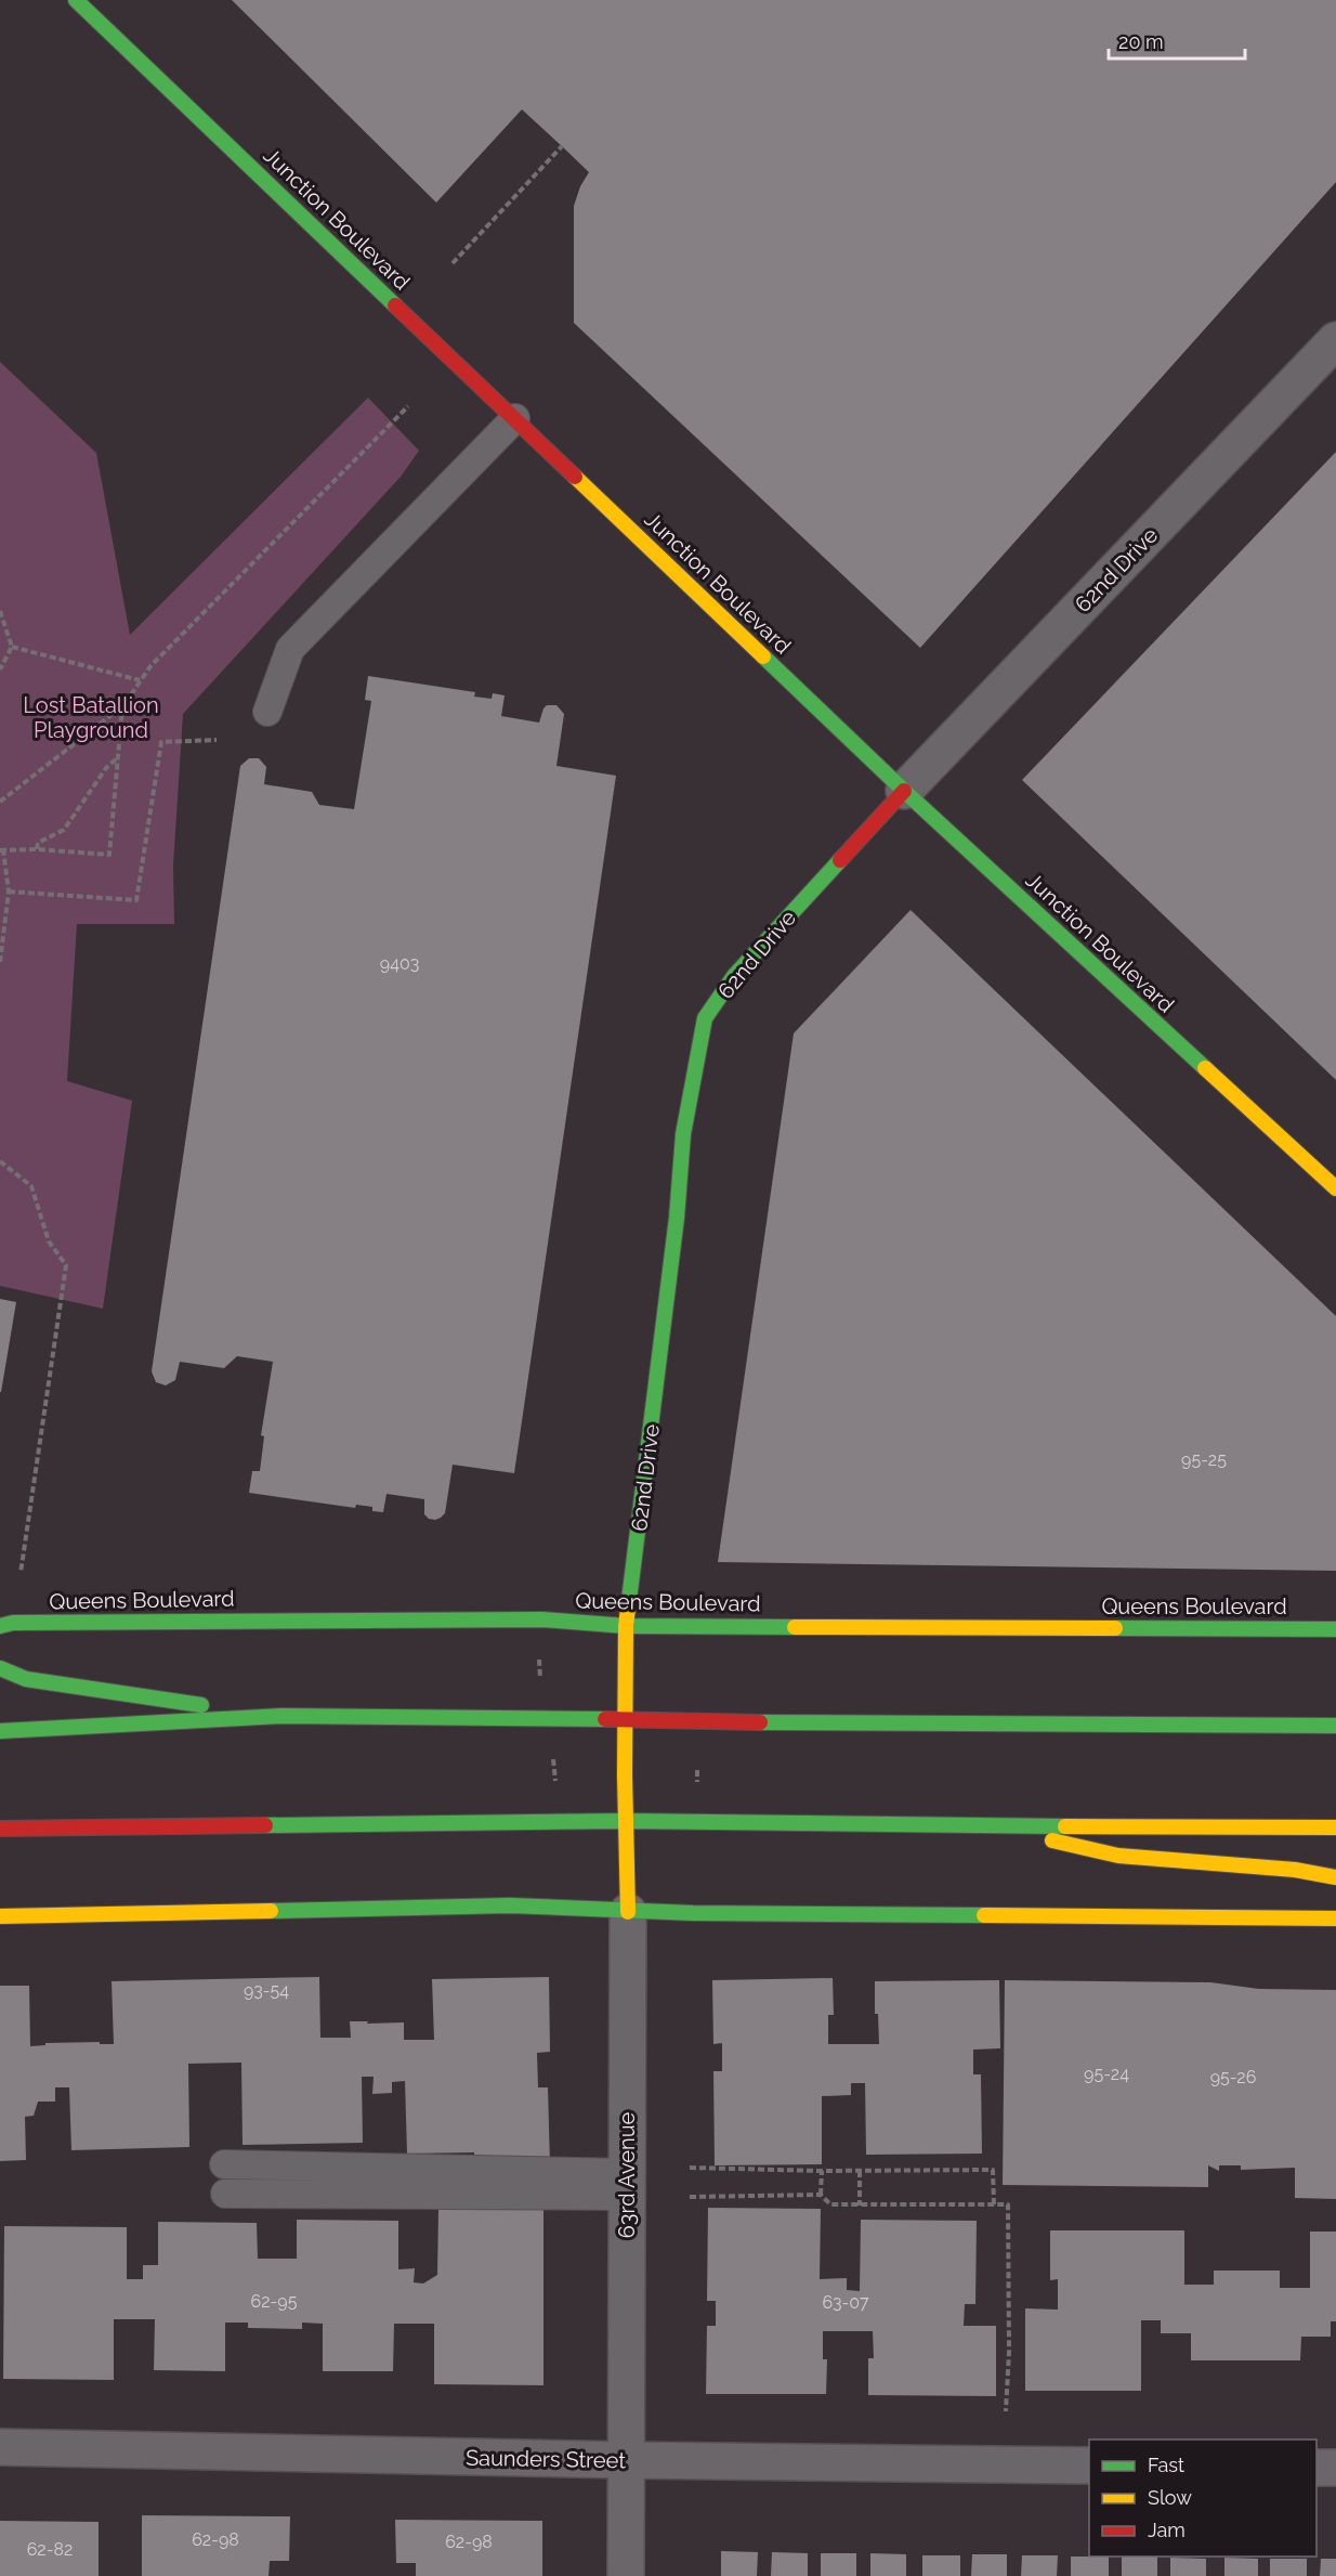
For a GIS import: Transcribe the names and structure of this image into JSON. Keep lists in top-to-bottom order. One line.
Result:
{"streets":{"main road":["Junction Boulevard","62nd Drive","Queens Boulevard","63rd Avenue"],"street":["Saunders Street"]},"crossings":[["Junction Boulevard","62nd Drive"],["62nd Drive","Queens Boulevard"],["62nd Drive","63rd Avenue"],["63rd Avenue","Saunders Street"]],"parks":["Lost Batallion Playground"],"house_numbers":["9403","95-25","93-54","95-24","95-26","62-95","63-07","62-98","62-98","62-82"],"legend":["Fast","Slow","Jam"],"scale_bar":"20 m"}
